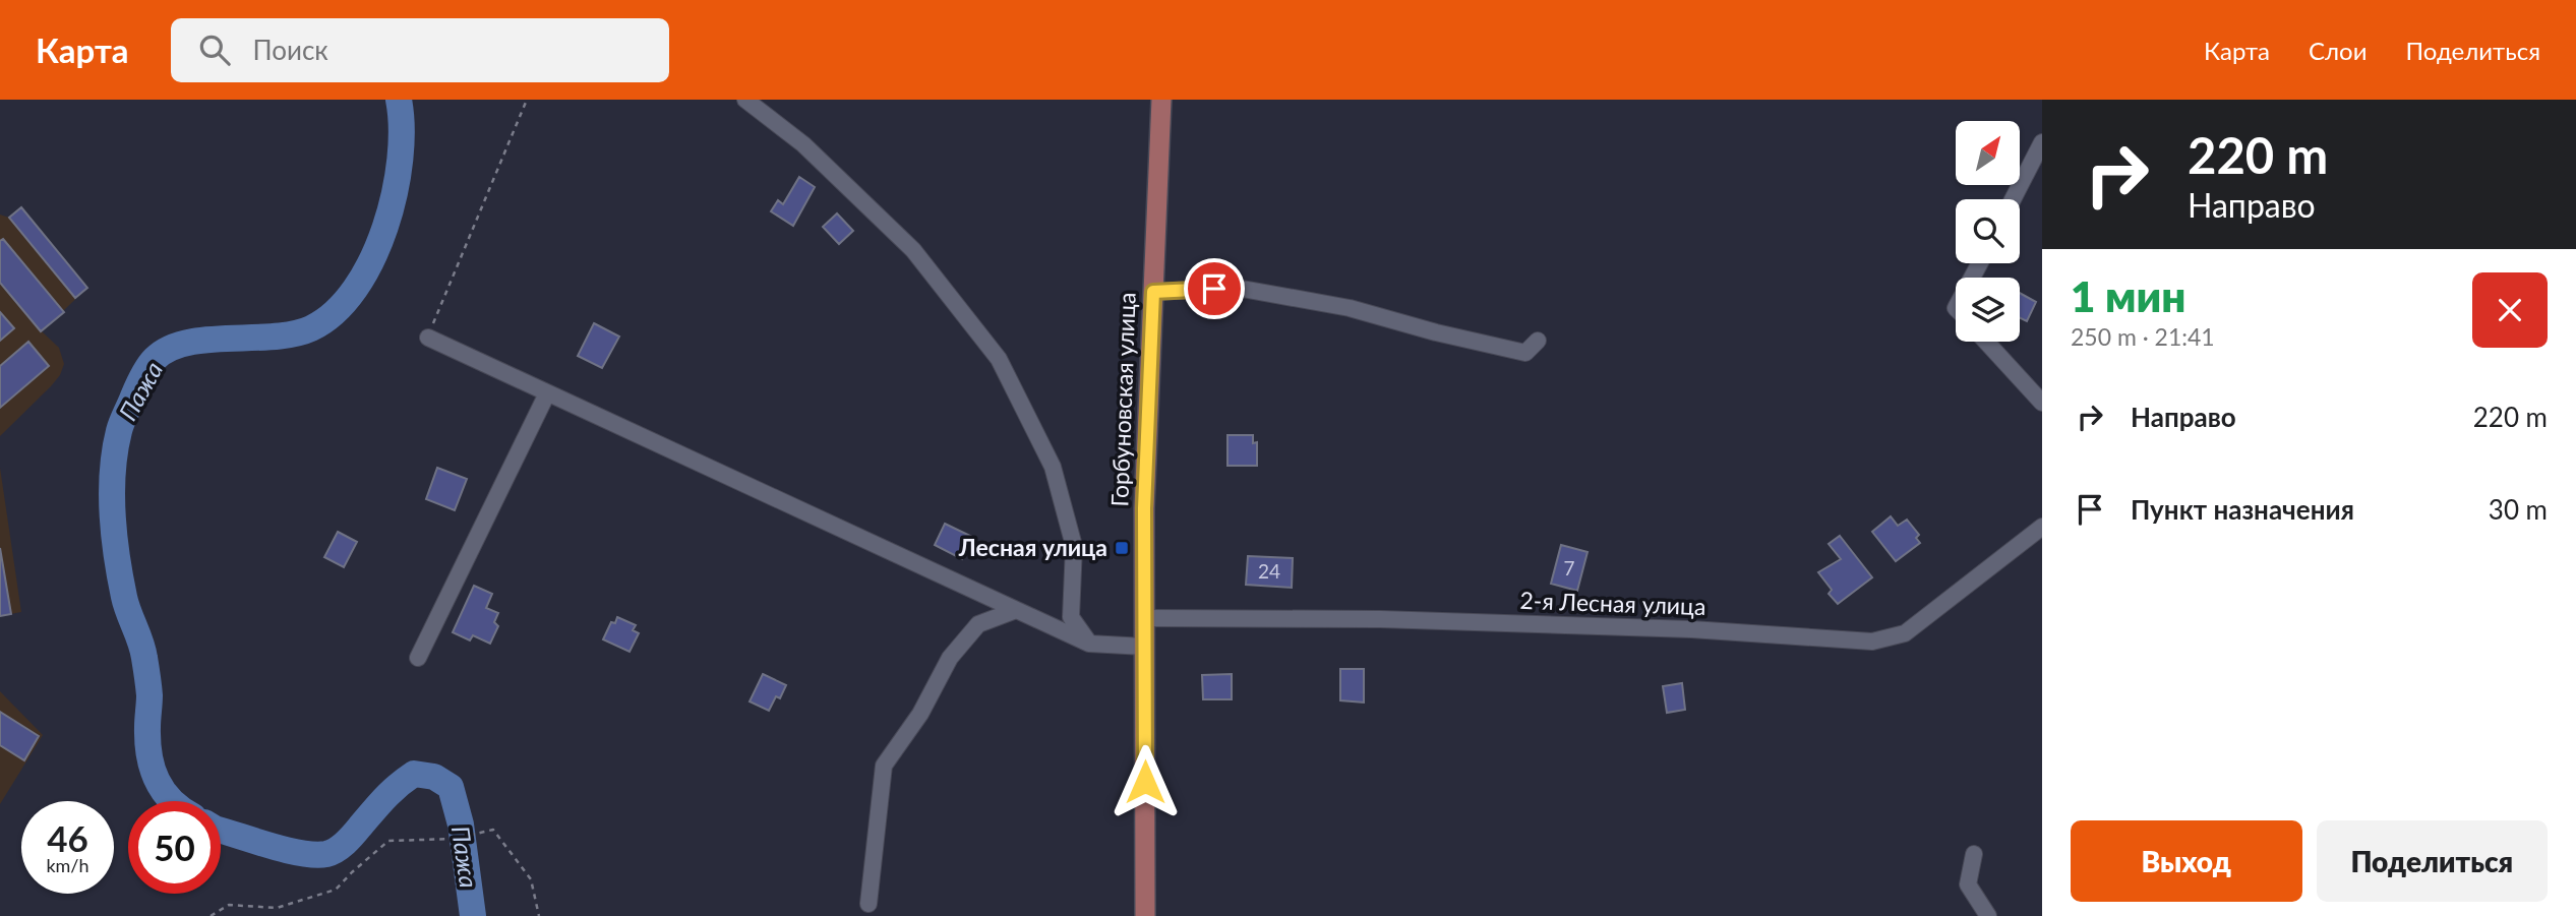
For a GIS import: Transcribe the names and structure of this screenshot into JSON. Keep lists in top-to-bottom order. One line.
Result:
{"streets":{"main road":["Горбуновская улица"],"street":["2-я Лесная улица"]},"crossings":[["Горбуновская улица","2-я Лесная улица"]],"water":["Пажа"],"places":{"transit":["Лесная улица"]},"house_numbers":["7","24"],"north":"top right","page":{"header":"Карта","search":"Поиск","nav":["Карта","Слои","Поделиться"],"turn":["220 m","Направо"],"heading":["1 мин","250 m · 21:41"],"list":[{"name":"Направо","value":"220 m"},{"name":"Пункт назначения","value":"30 m"}],"speed":"46 km/h","limit":"50","buttons":["Выход","Поделиться"]}}
